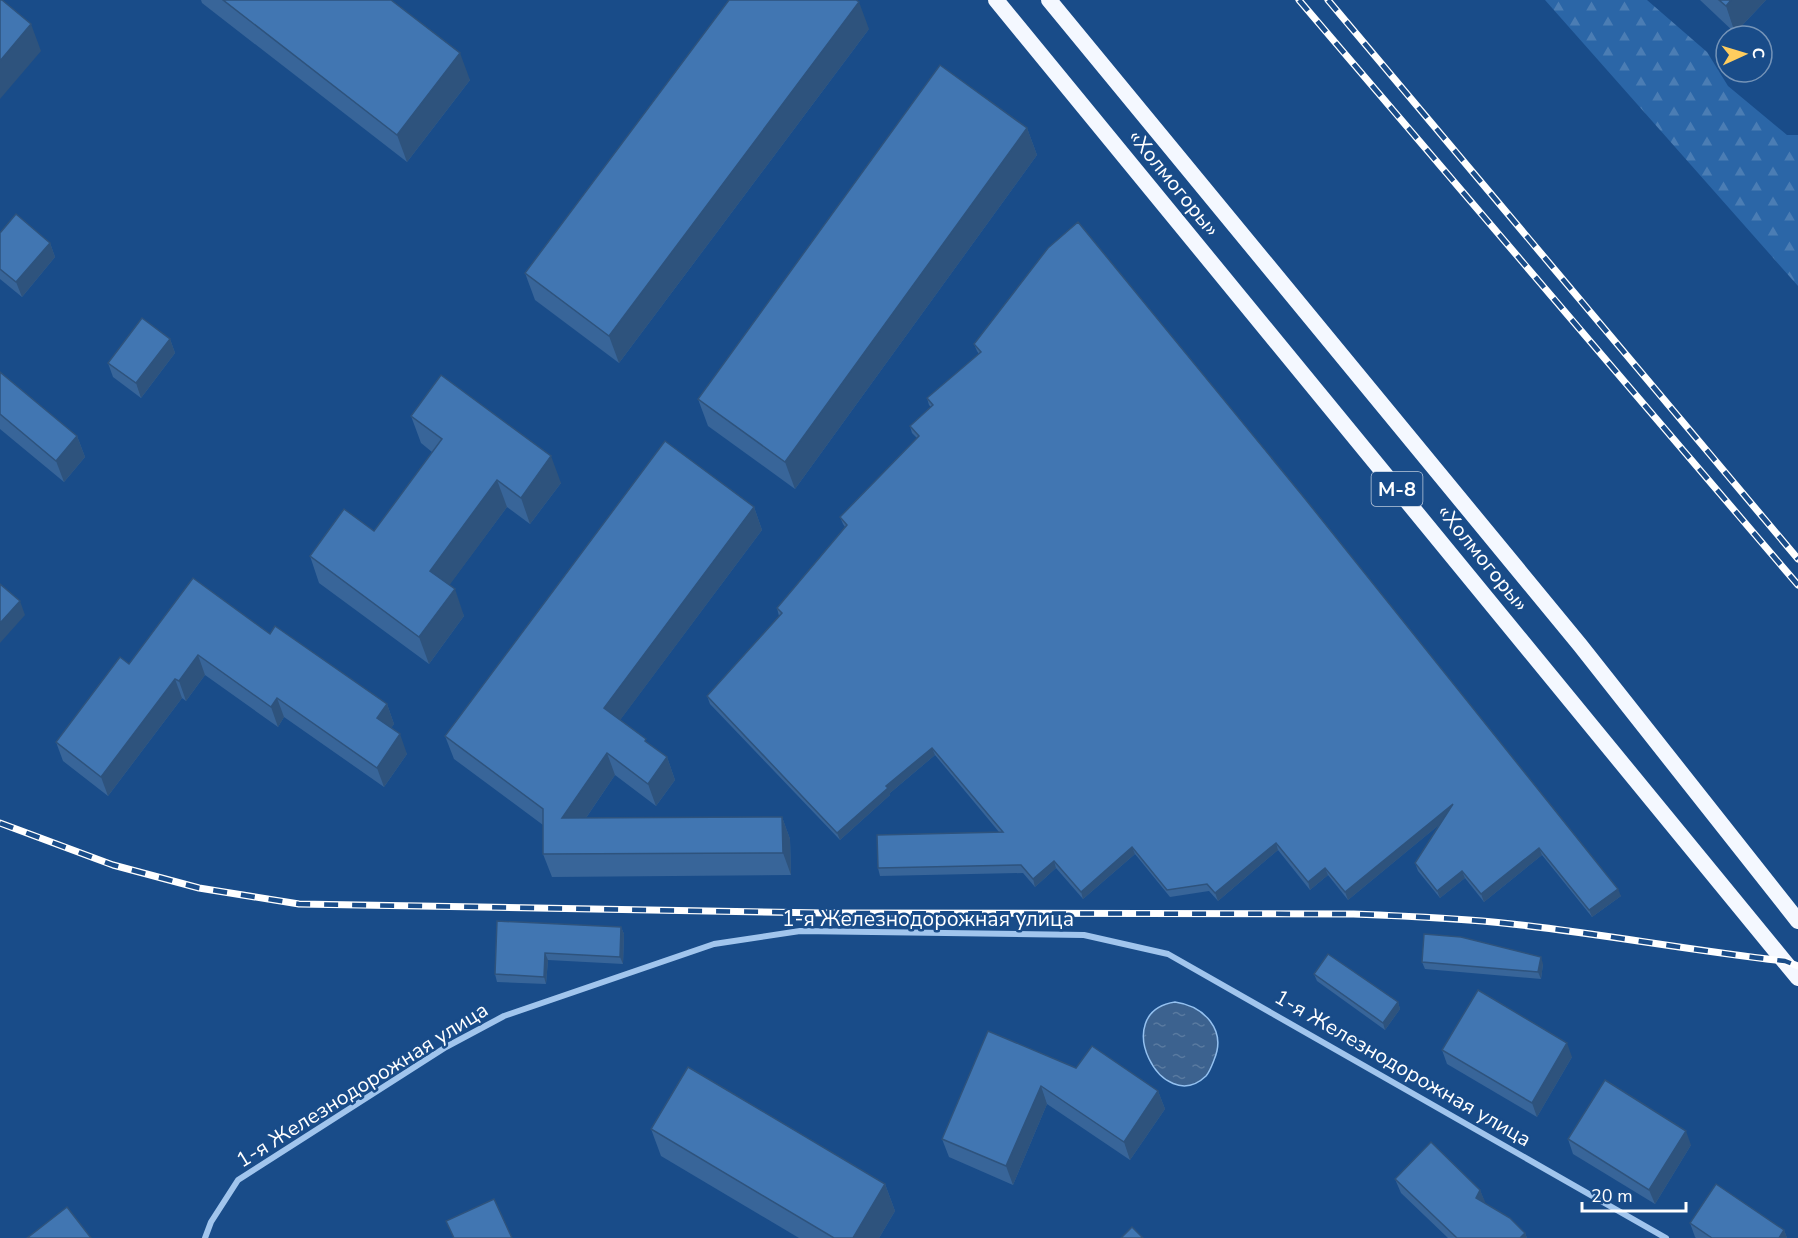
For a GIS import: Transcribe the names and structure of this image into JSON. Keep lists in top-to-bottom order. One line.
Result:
{"streets":{"highway":["«Холмогоры»","М-8"],"street":["1-я Железнодорожная улица"]},"scale_bar":"20 m","north":"right"}
